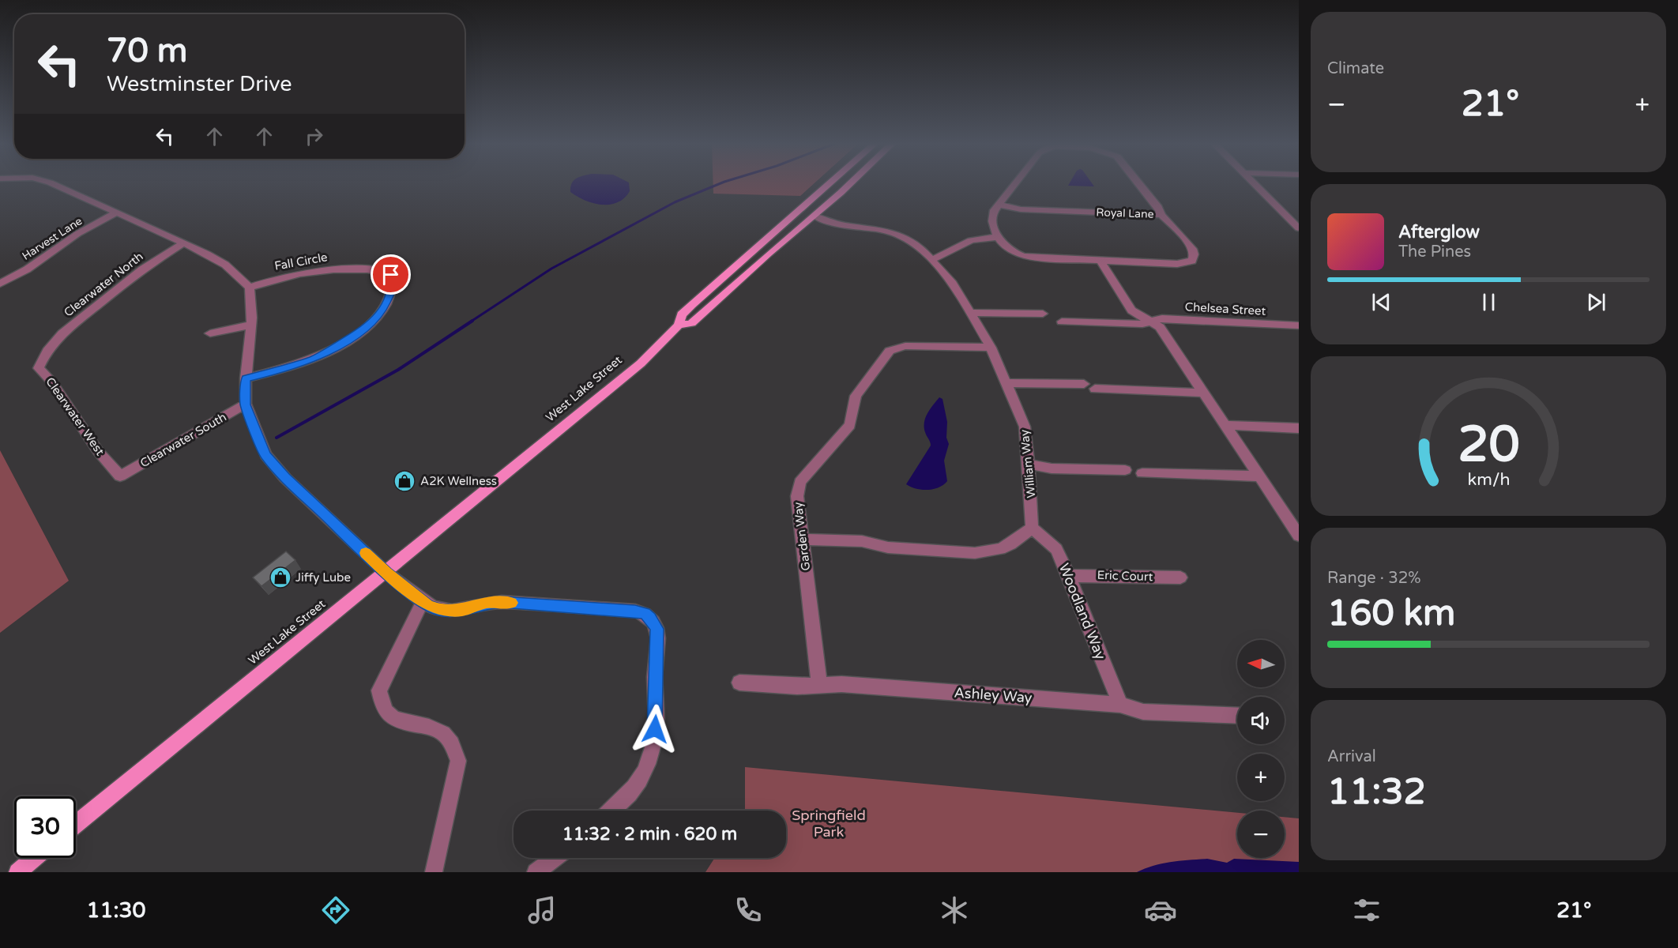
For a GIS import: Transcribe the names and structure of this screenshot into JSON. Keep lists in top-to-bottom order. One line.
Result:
{"streets":{"main road":["West Lake Street"],"street":["Royal Lane","Harvest Lane","Fall Circle","Clearwater North","Chelsea Street","Clearwater West","Clearwater South","William Way","Garden Way","Eric Court","Woodland Way","Ashley Way"]},"crossings":[["Clearwater North","Clearwater West"],["West Lake Street","William Way"],["Clearwater West","Clearwater South"],["William Way","Garden Way"],["William Way","Woodland Way"],["Garden Way","Ashley Way"],["Eric Court","Woodland Way"],["Woodland Way","Ashley Way"]],"parks":["Springfield Park"],"places":{"shop":["A2K Wellness","Jiffy Lube"]},"north":"left","page":{"tile":["Climate",["Range · 32%","160 km"],["Arrival","11:32"]],"turn":["70 m","Westminster Drive"],"heat":["−","21°","+"],"song":["Afterglow","The Pines"],"map_buttons":["+","−"],"limit":"30","trip":"11:32 · 2 min · 620 m","tabs":["11:30","21°"],"gauge":["20","km/h"]}}
